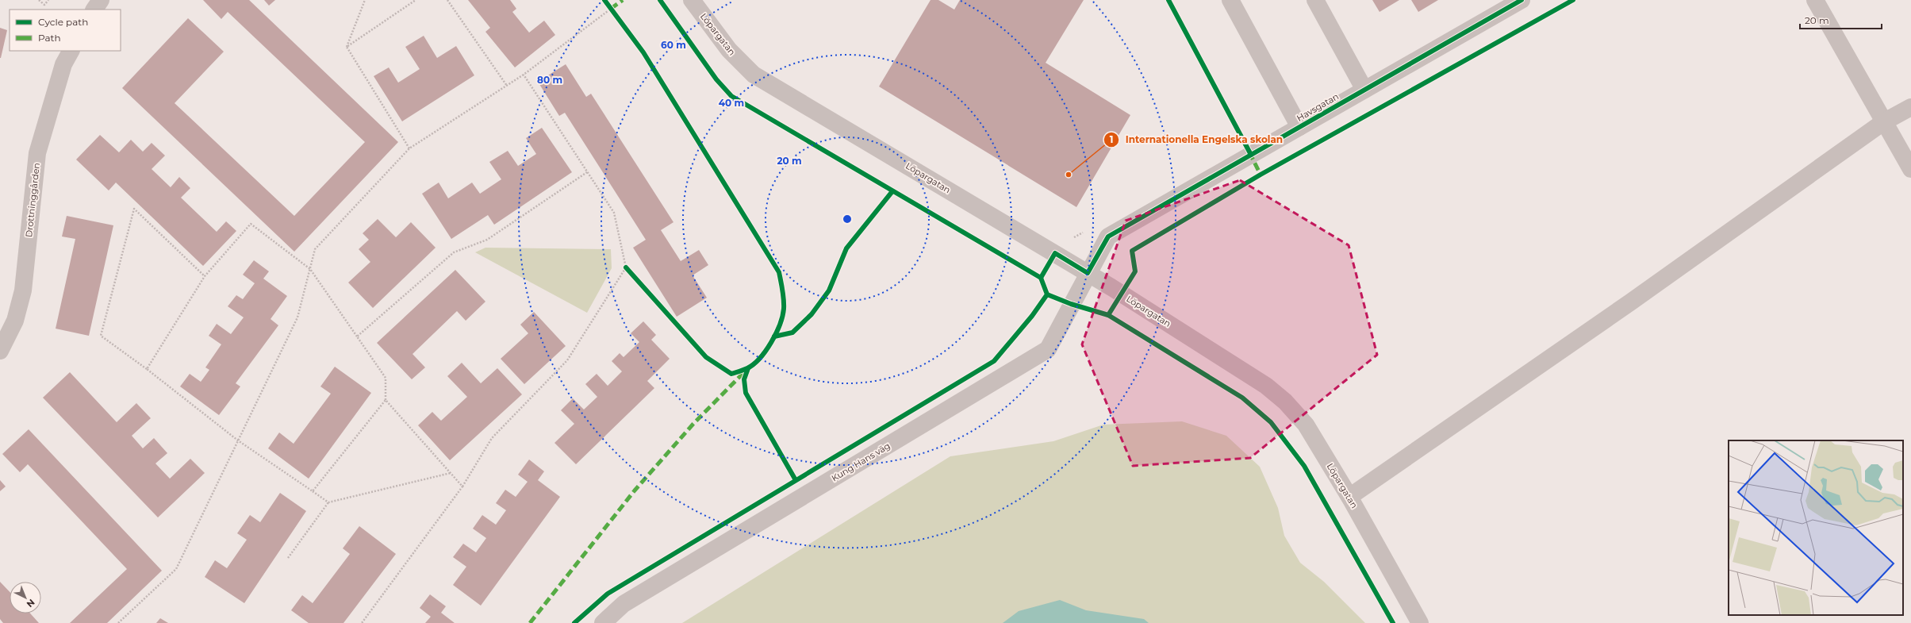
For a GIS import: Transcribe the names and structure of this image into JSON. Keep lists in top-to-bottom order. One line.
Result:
{"streets":{"street":["Löpargatan","Havsgatan","Drottninggården","Kung Hans väg"]},"crossings":[["Löpargatan","Havsgatan"],["Löpargatan","Kung Hans väg"],["Havsgatan","Kung Hans väg"]],"places":["Internationella Engelska skolan"],"legend":["Cycle path","Path"],"scale_bar":"20 m","north":"bottom right","rings":["60 m","80 m","40 m","20 m"]}
